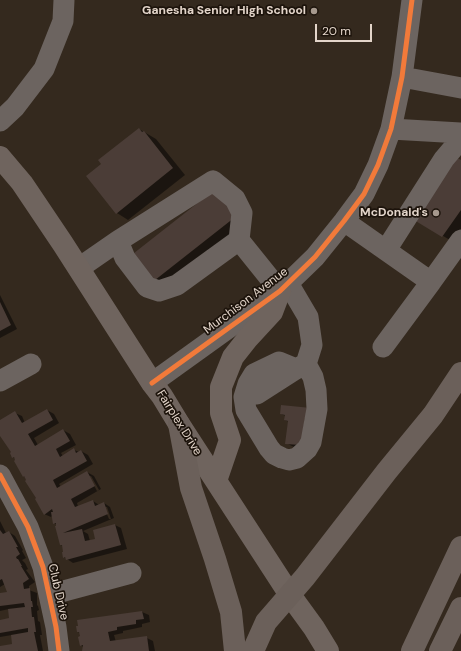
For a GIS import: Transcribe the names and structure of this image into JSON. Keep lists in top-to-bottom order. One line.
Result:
{"streets":{"main road":["Fairplex Drive"],"street":["Murchison Avenue","Club Drive"]},"crossings":[["Murchison Avenue","Fairplex Drive"]],"places":["Ganesha Senior High School","McDonald's"],"scale_bar":"20 m"}
